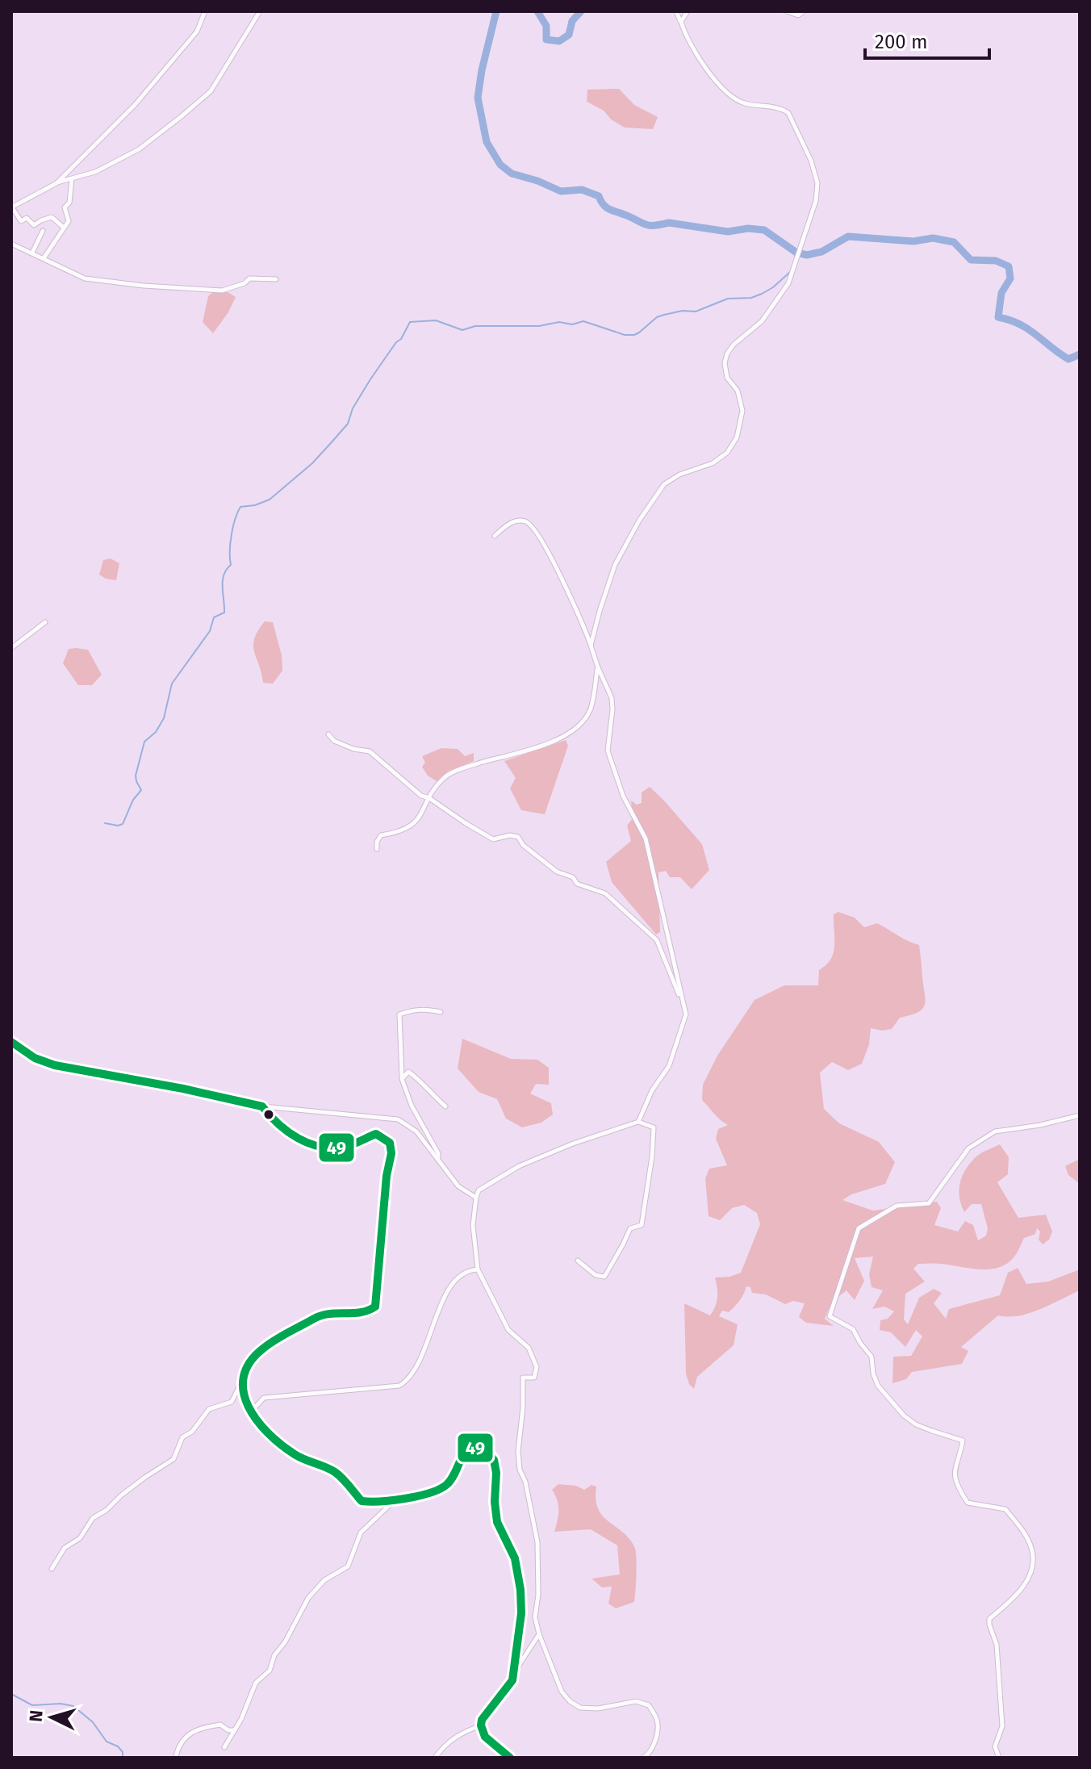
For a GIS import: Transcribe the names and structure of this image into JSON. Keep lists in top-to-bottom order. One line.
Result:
{"lines":["transit line 49"],"scale_bar":"200 m","north":"left"}
